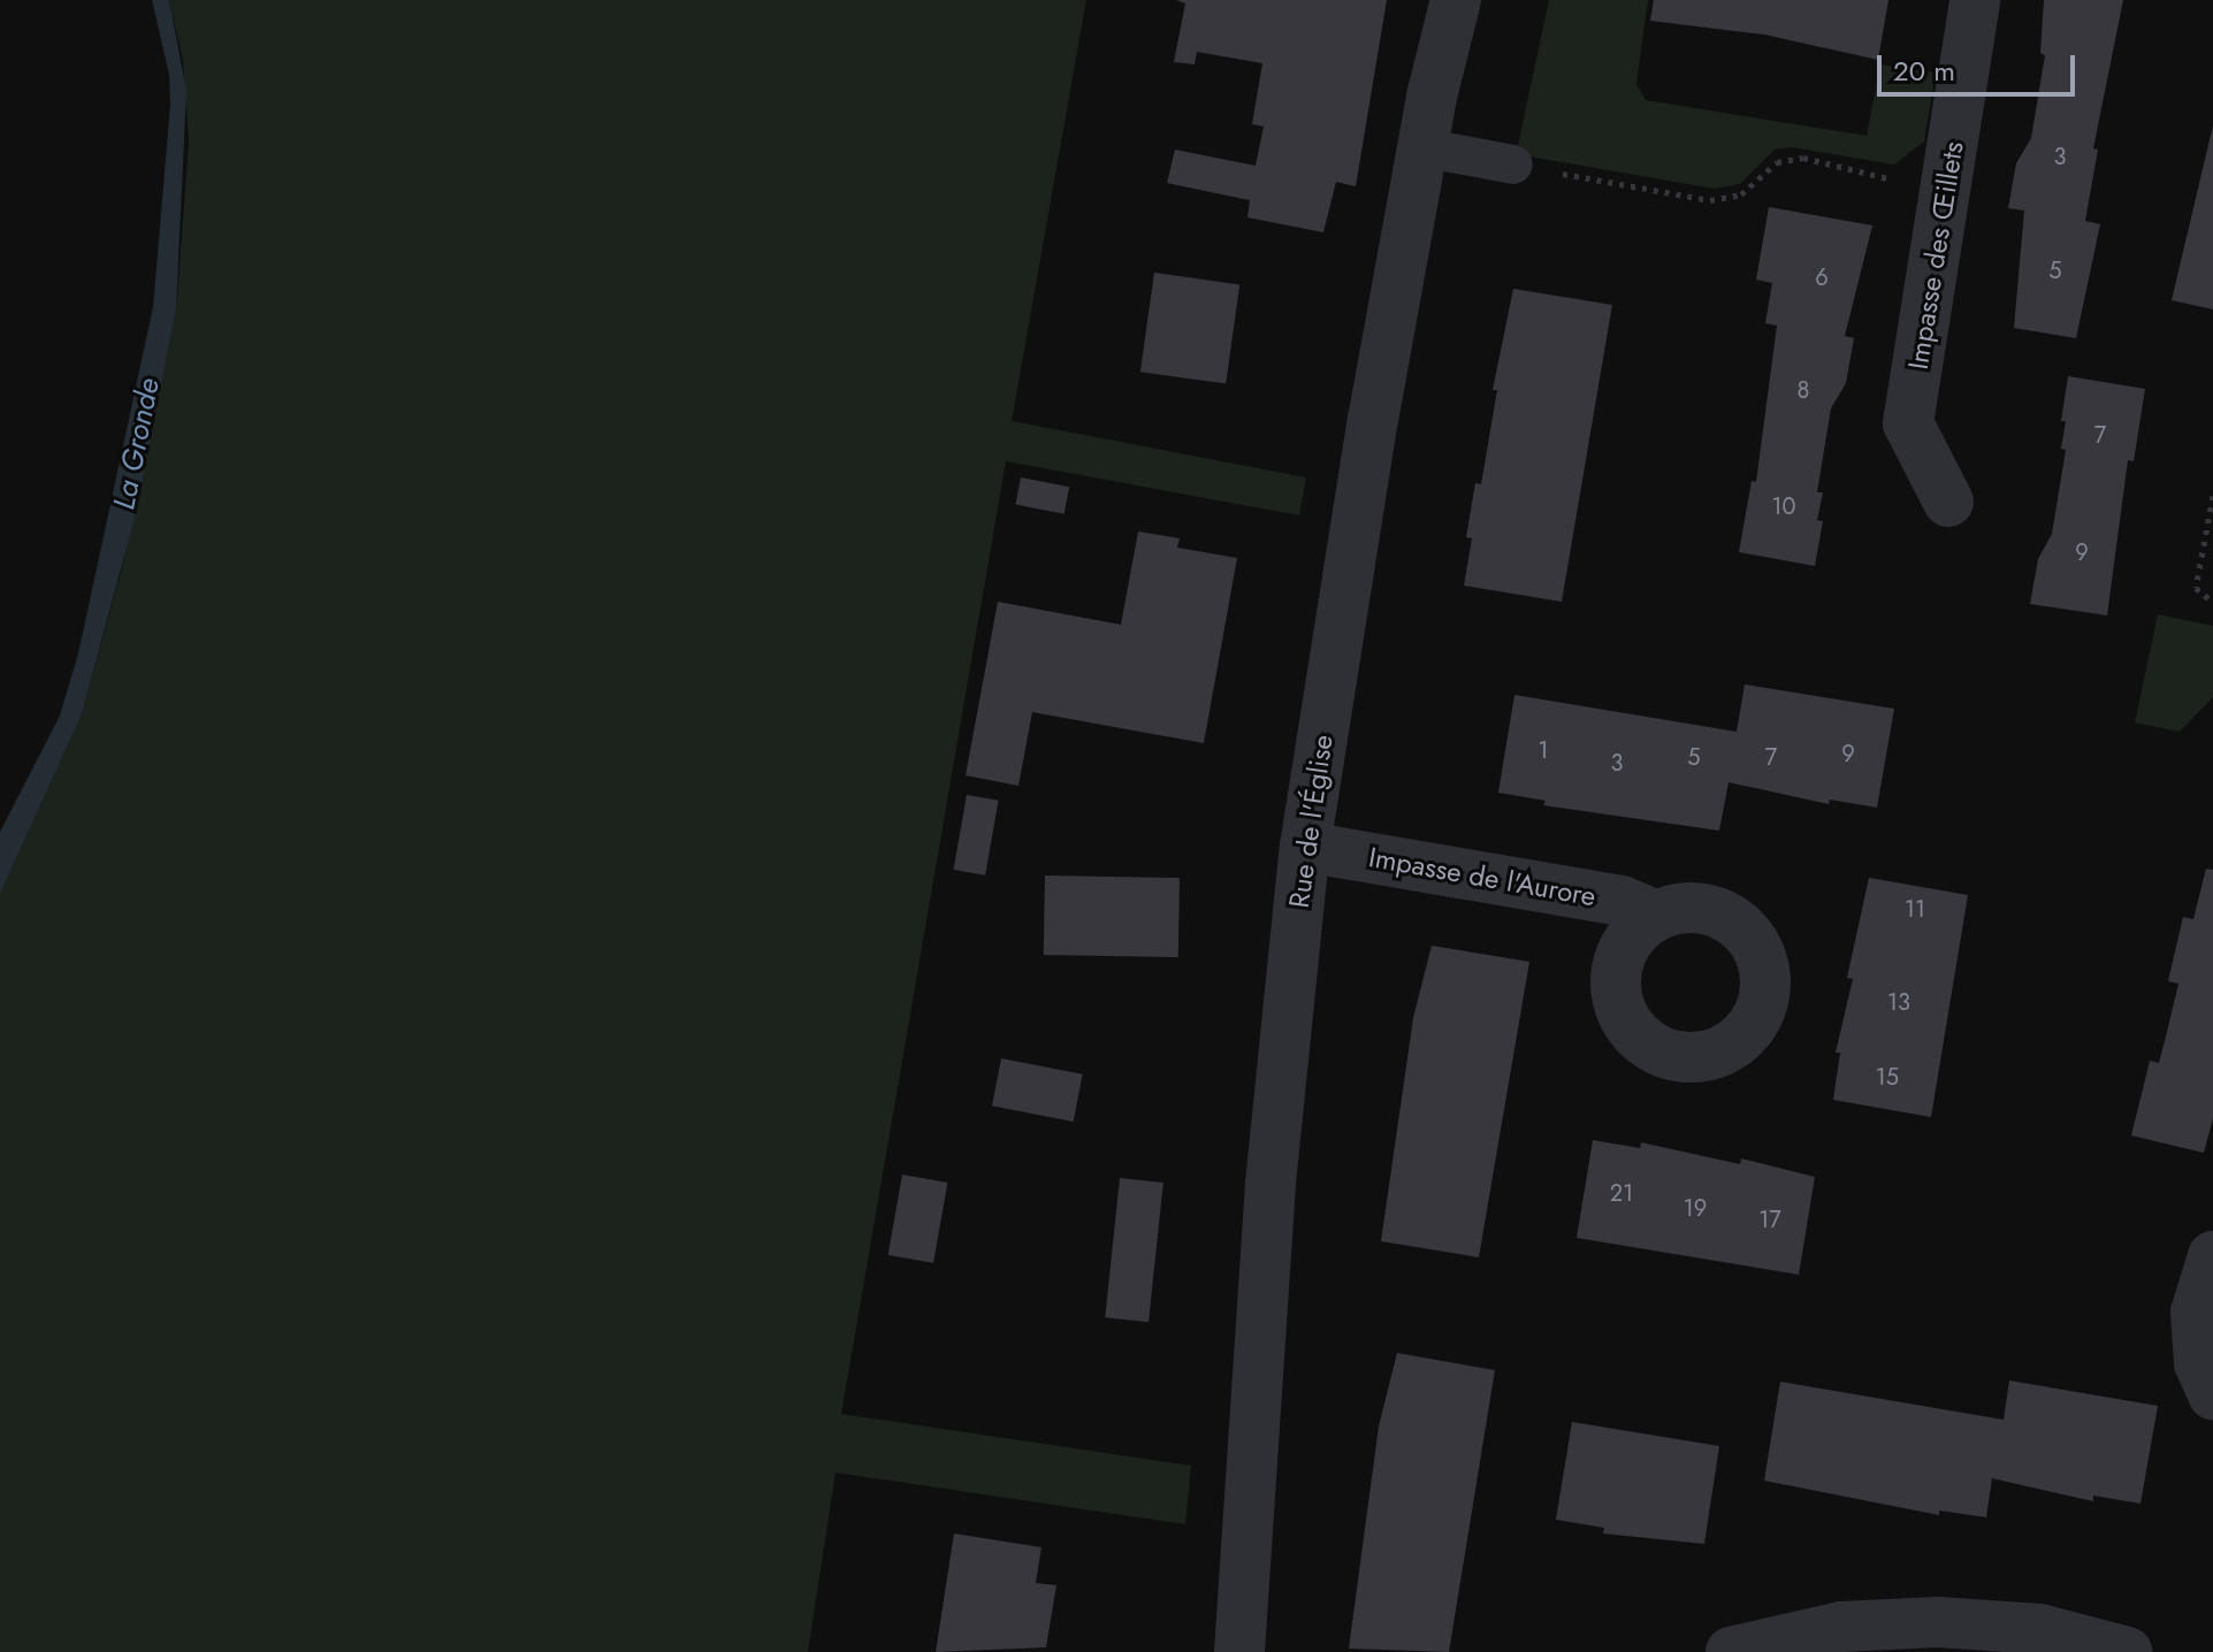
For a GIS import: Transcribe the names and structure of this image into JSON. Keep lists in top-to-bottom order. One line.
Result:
{"streets":{"street":["Impasse des Œillets","Rue de l'Église","Impasse de l'Aurore"]},"crossings":[["Rue de l'Église","Impasse de l'Aurore"]],"water":["La Gronde"],"house_numbers":["3","5","6","8","7","10","9","1","9","5","7","3","11","13","15","21","19","17"],"scale_bar":"20 m"}
